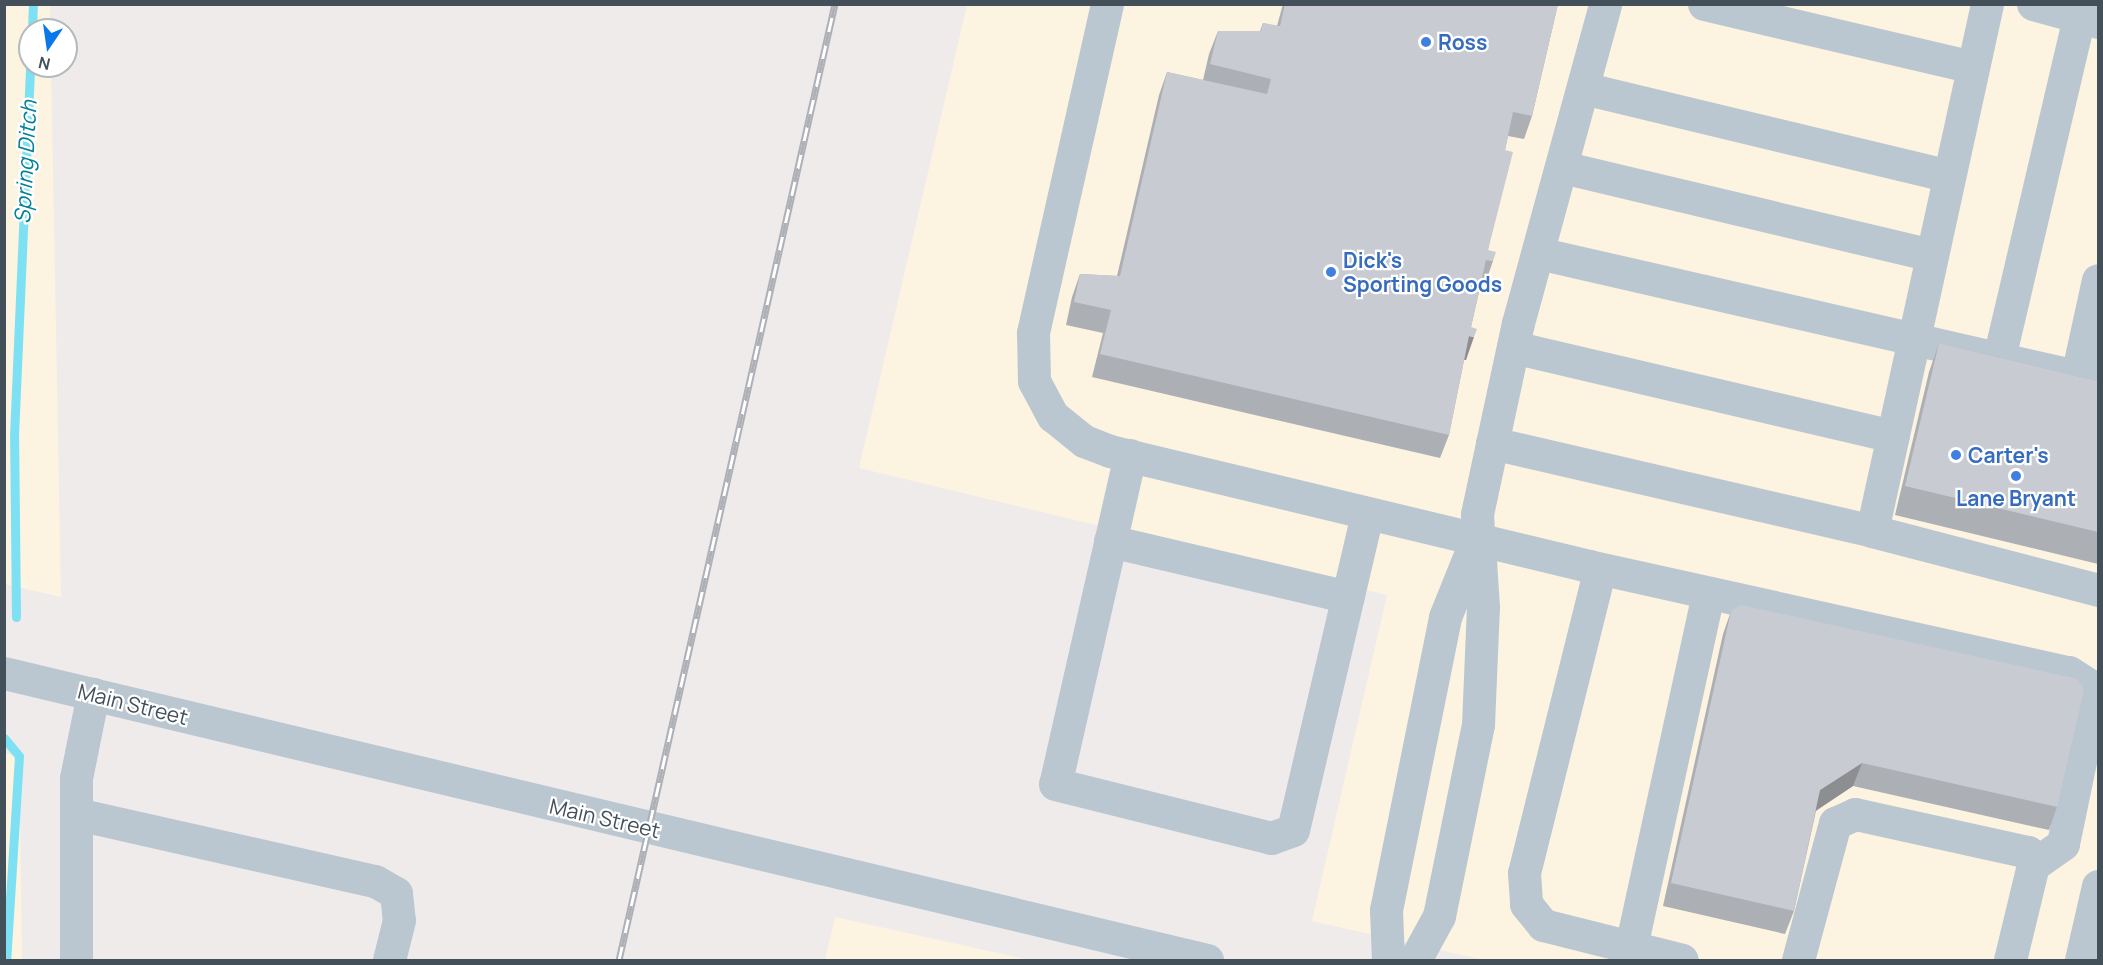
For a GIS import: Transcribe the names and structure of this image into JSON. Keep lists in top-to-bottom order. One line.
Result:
{"streets":{"street":["Main Street"]},"water":["Spring Ditch"],"places":["Ross","Dick's Sporting Goods","Carter's","Lane Bryant"],"north":"bottom"}
